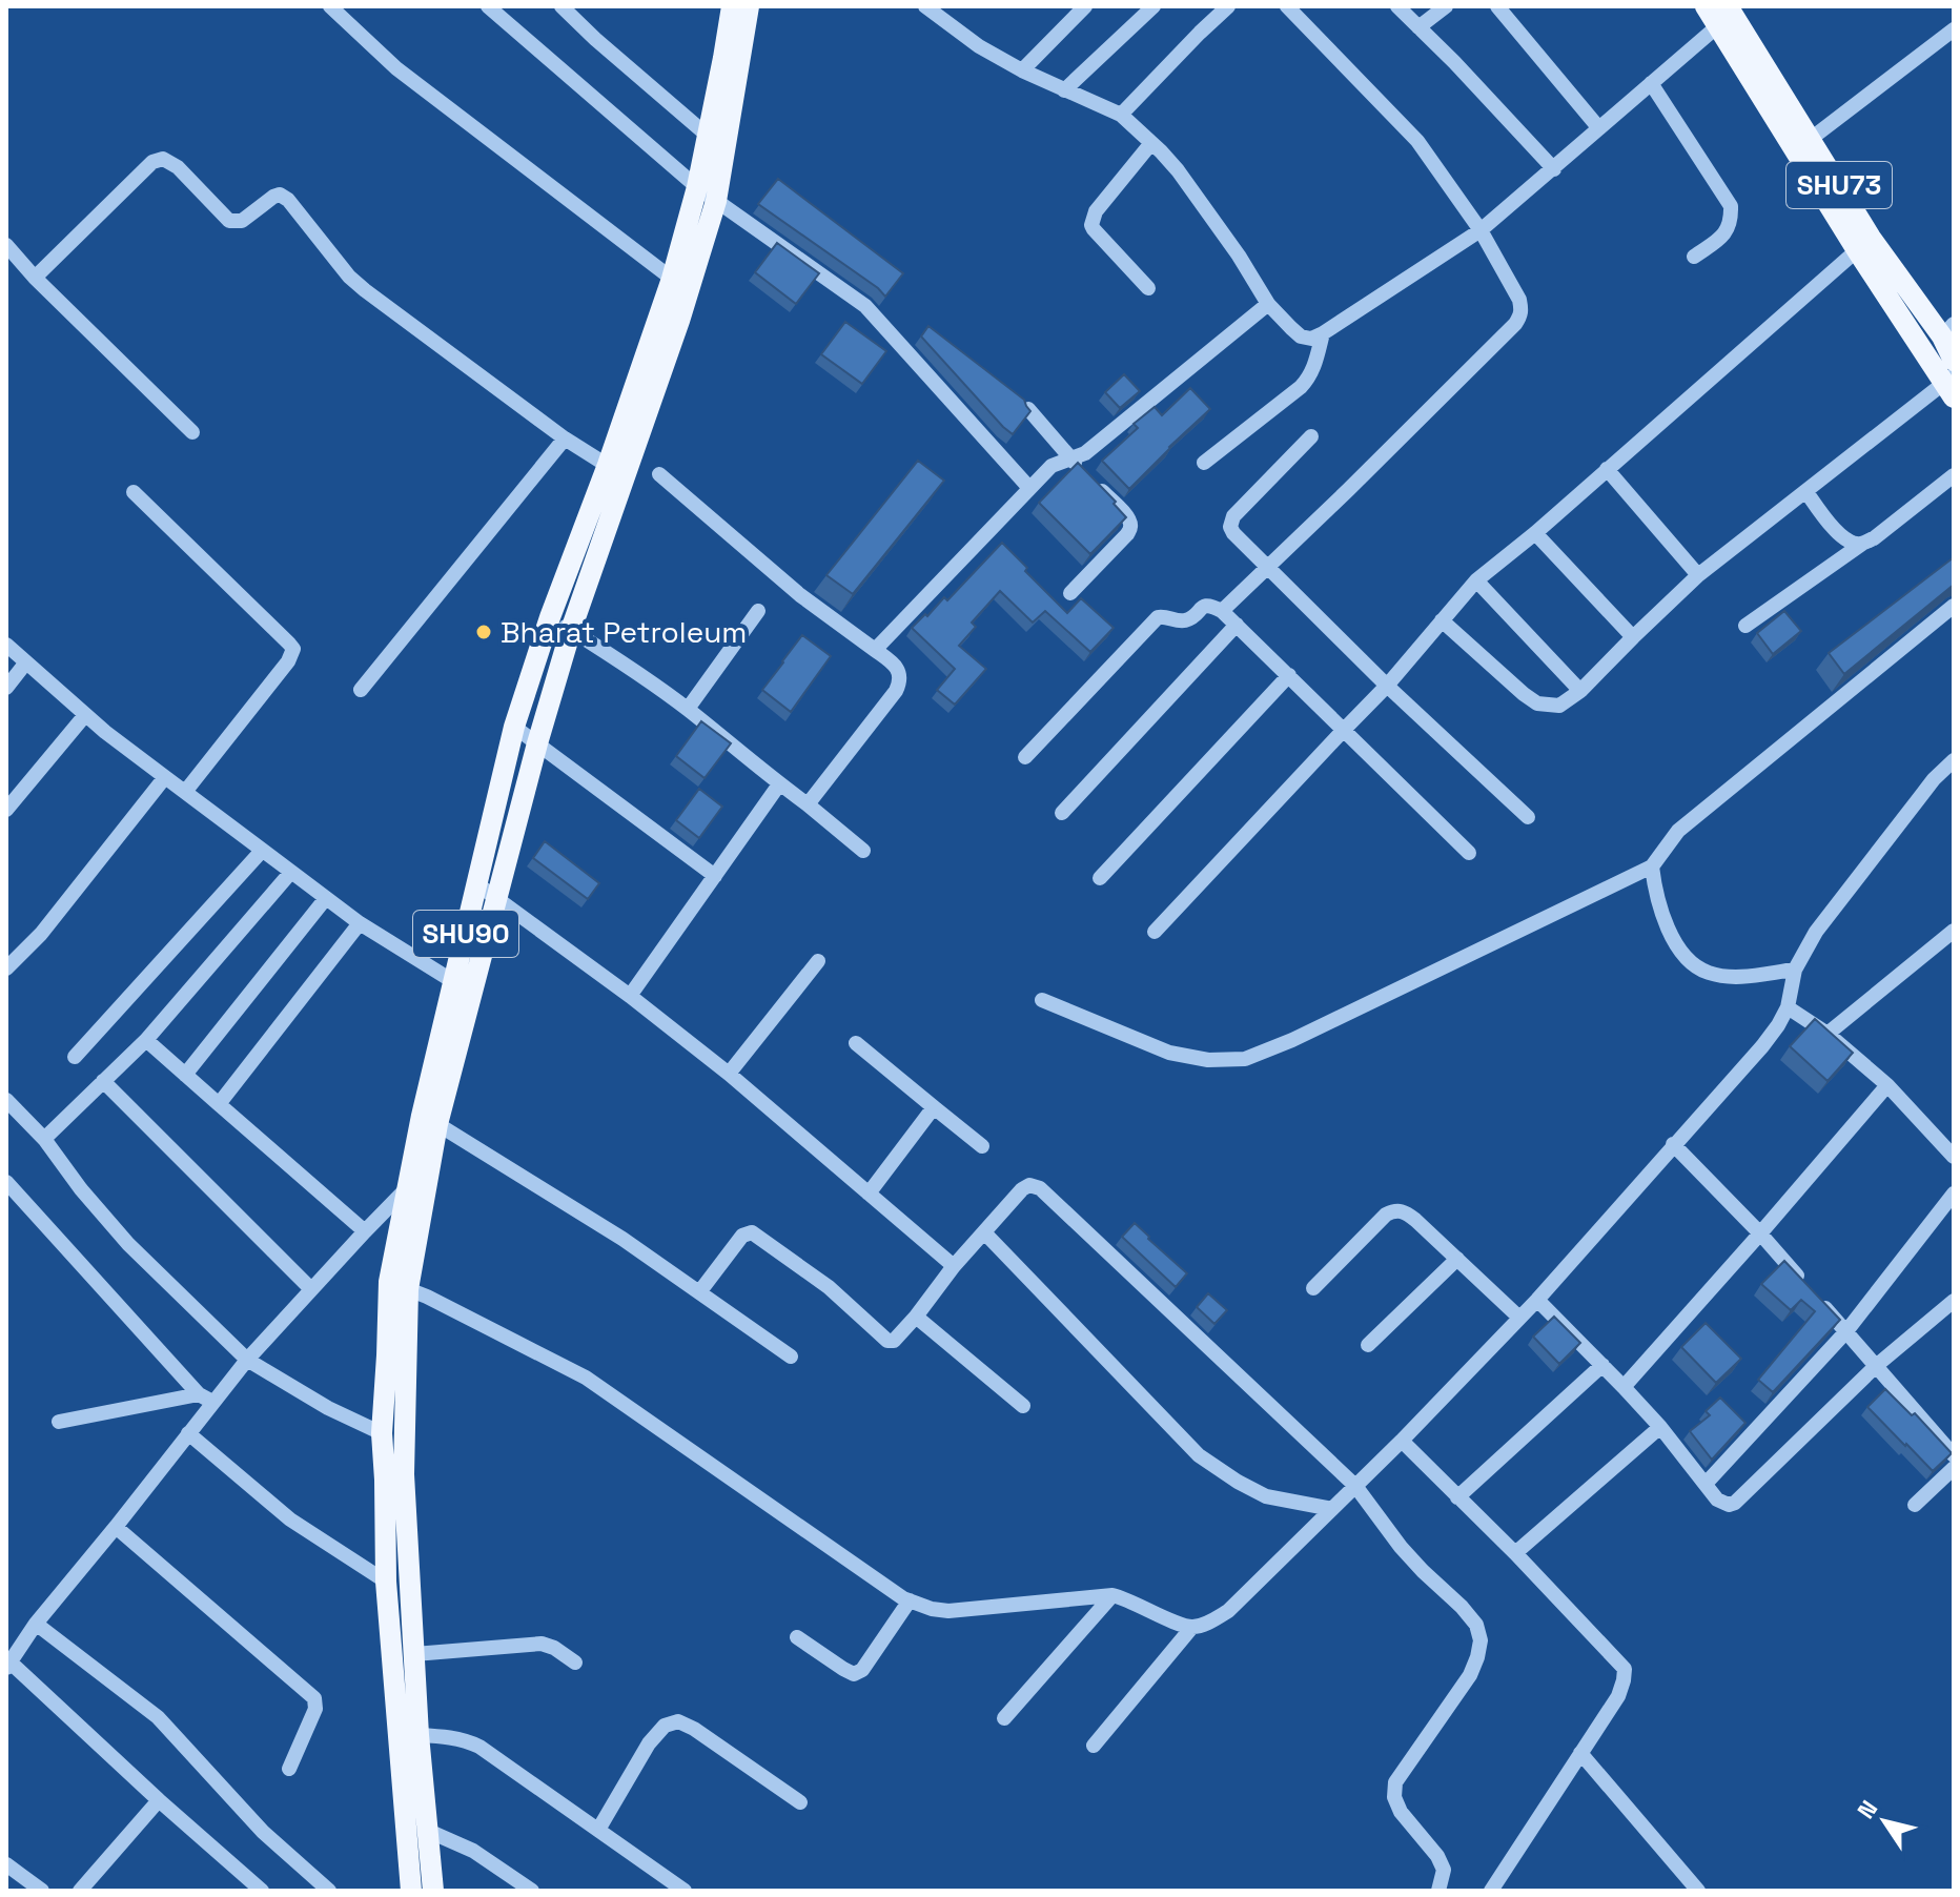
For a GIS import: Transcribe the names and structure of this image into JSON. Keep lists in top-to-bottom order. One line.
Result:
{"streets":{"main road":["SHU73","SHU90"]},"places":["Bharat Petroleum"],"north":"top left"}
